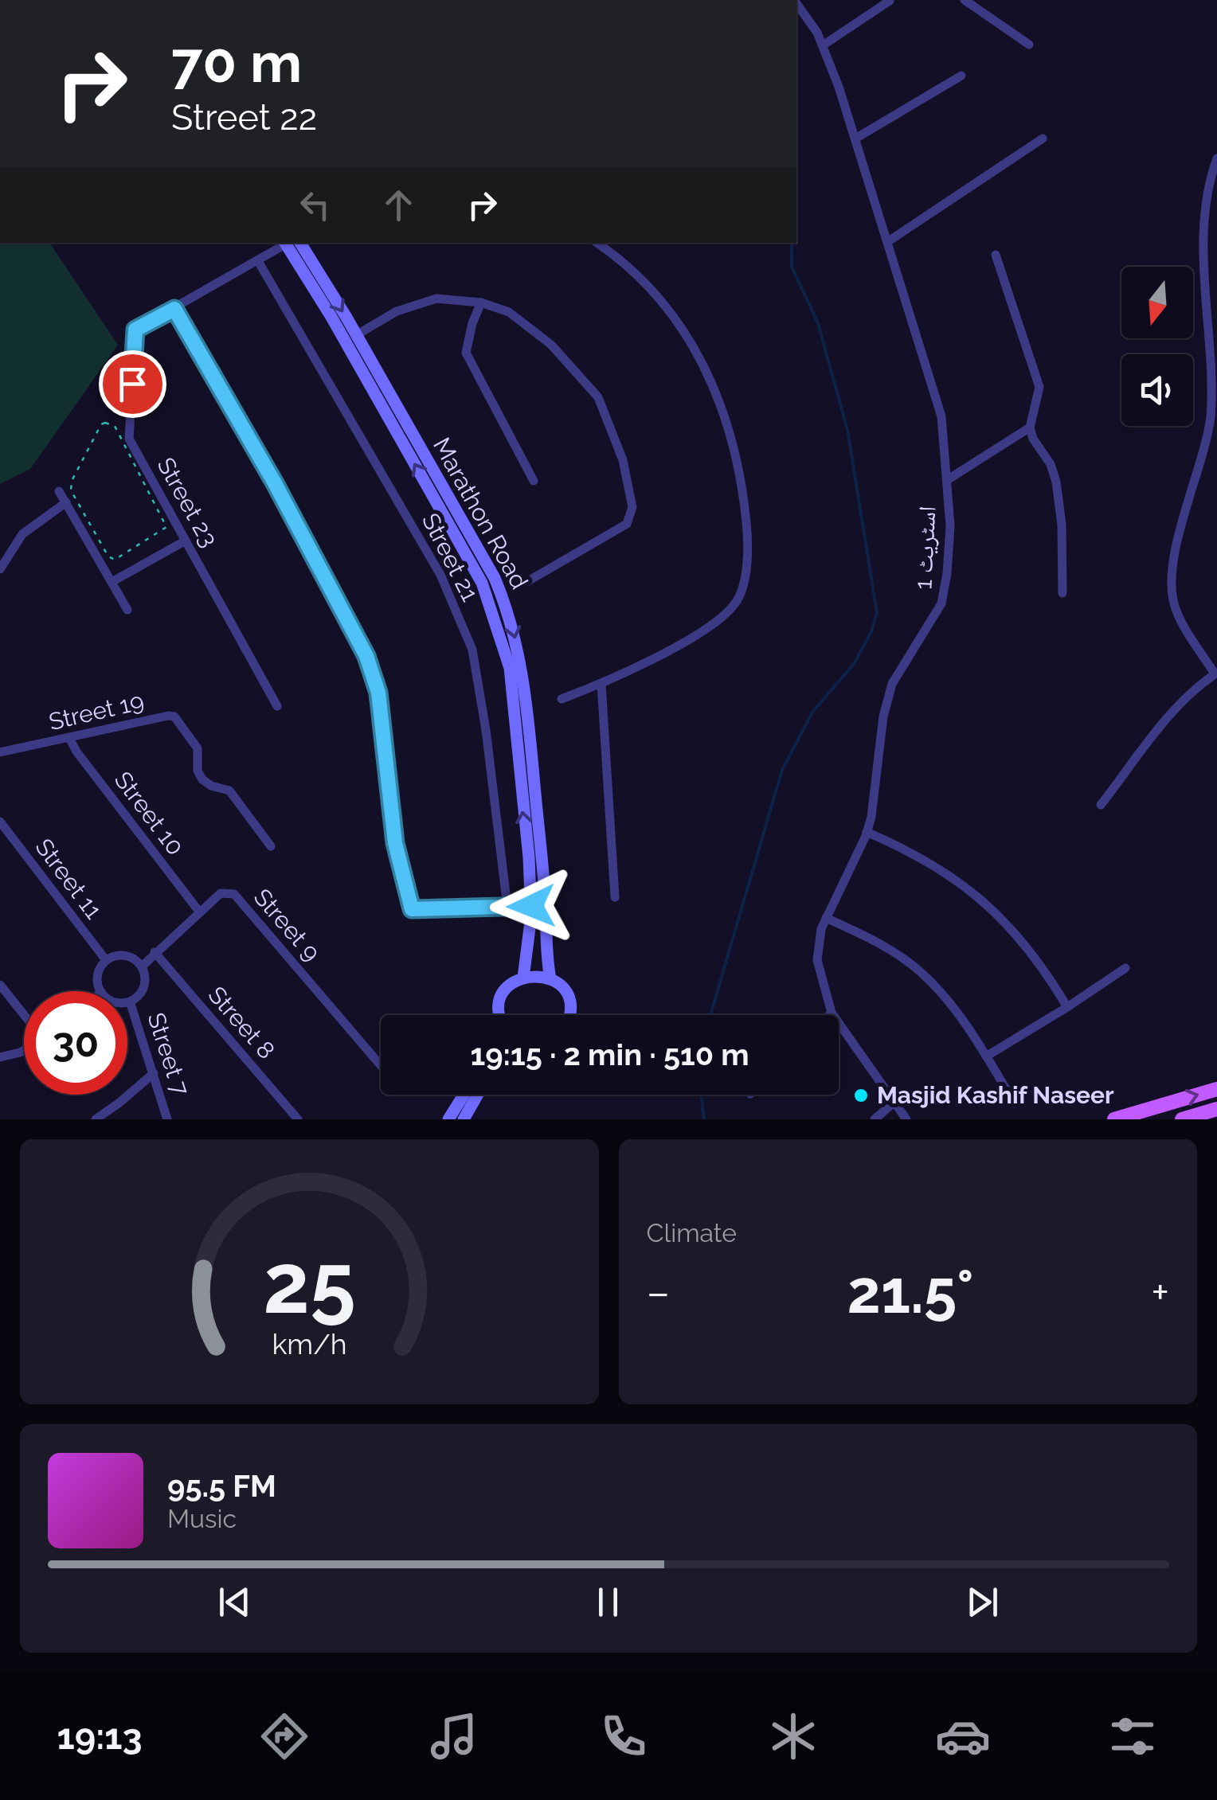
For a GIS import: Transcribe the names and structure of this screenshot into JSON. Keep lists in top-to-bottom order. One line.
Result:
{"streets":{"main road":["Marathon Road"],"street":["Street 23","اسٹریٹ 1","Street 21","Street 19","Street 10","Street 11","Street 9","Street 8","Street 7"]},"crossings":[["Street 23","Street 21"],["Street 19","Street 10"],["Street 10","Street 9"],["Street 9","Street 8"]],"places":["Masjid Kashif Naseer"],"north":"bottom","page":{"turn":["70 m","Street 22"],"limit":"30","trip":"19:15 · 2 min · 510 m","tile":"Climate","heat":["−","21.5°","+"],"song":["95.5 FM","Music"],"tabs":"19:13","gauge":["25","km/h"]}}
